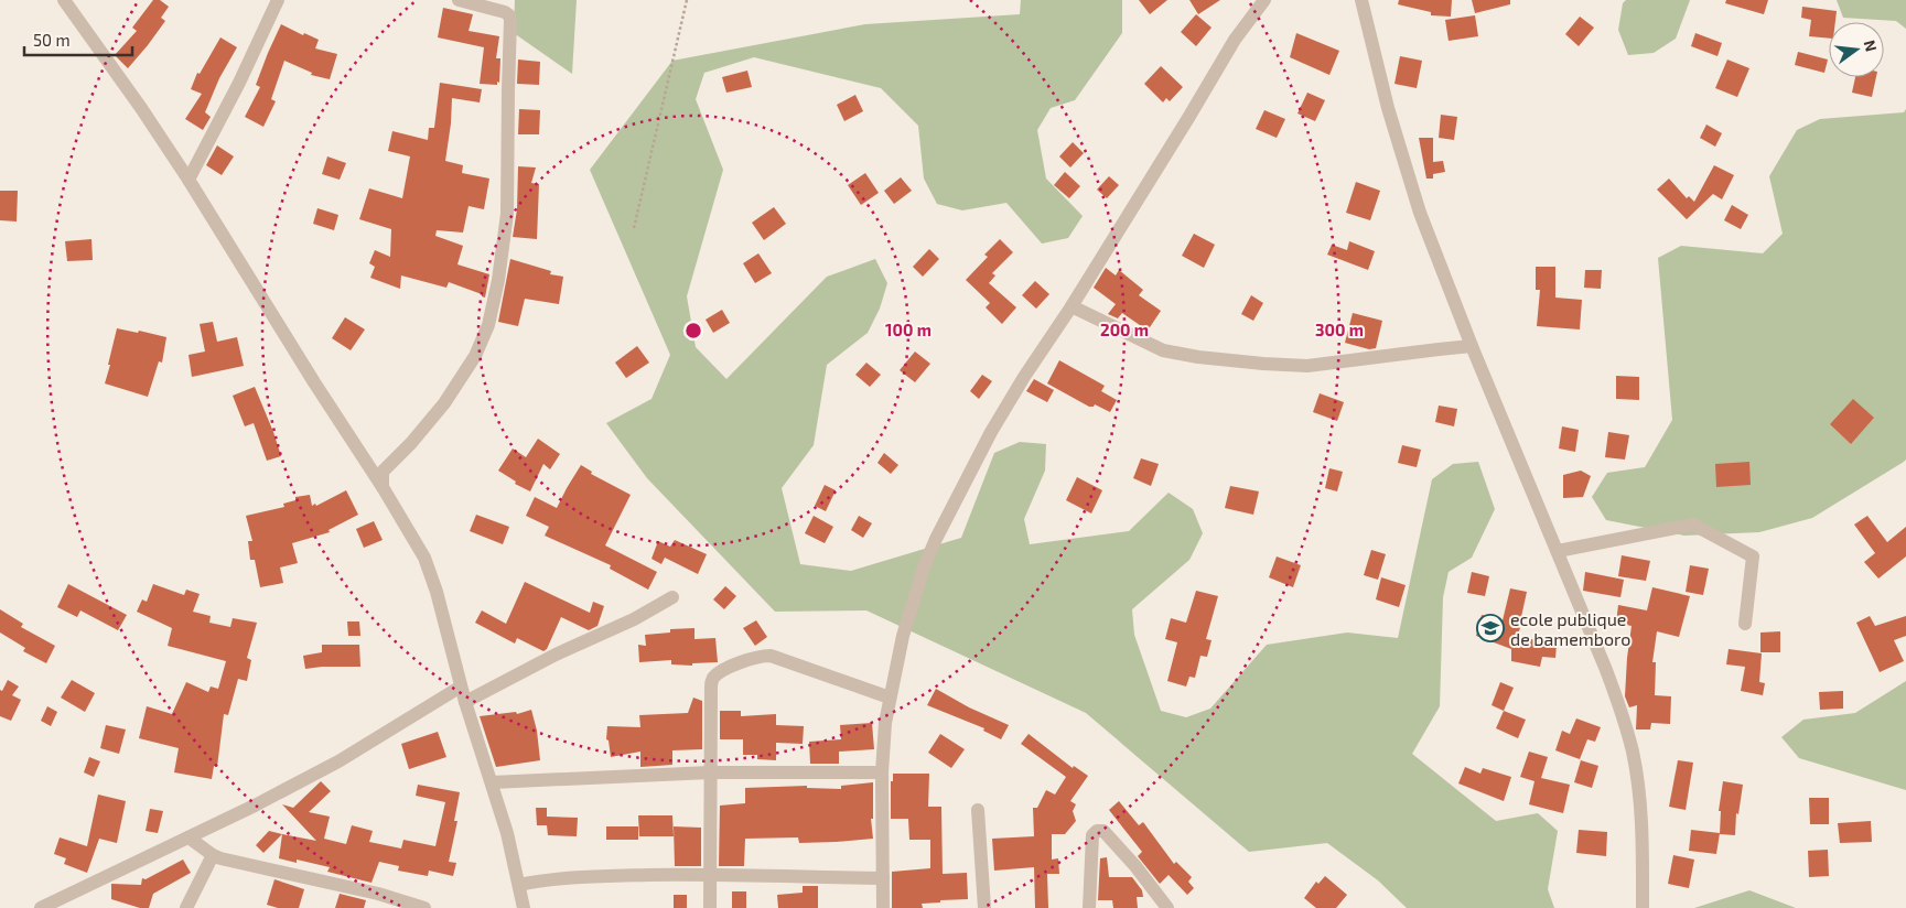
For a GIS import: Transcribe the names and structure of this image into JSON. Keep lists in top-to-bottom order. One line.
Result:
{"places":{"school or university":["ecole publique de bamemboro"]},"scale_bar":"50 m","north":"right","rings":["100 m","200 m","300 m"]}
